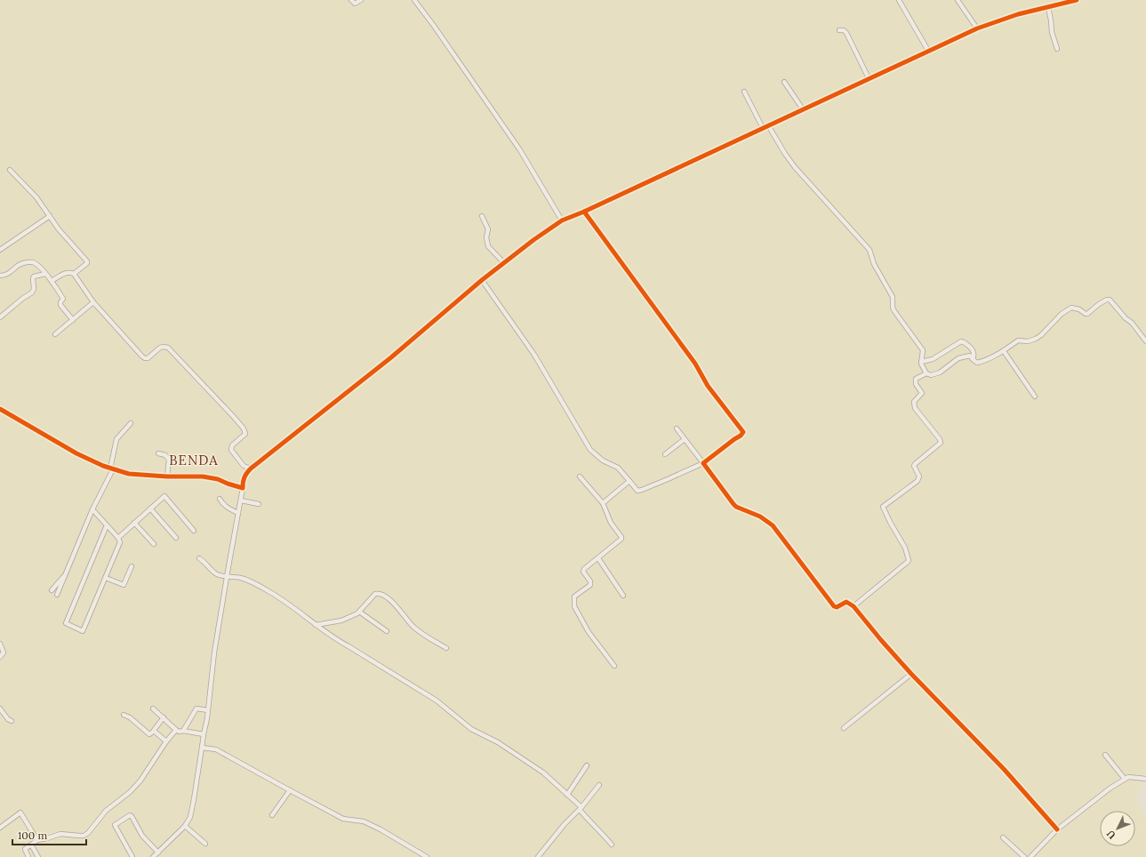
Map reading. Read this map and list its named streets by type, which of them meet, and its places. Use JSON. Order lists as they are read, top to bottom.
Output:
{
  "districts": ["BENDA"],
  "scale_bar": "100 m",
  "north": "bottom left"
}
